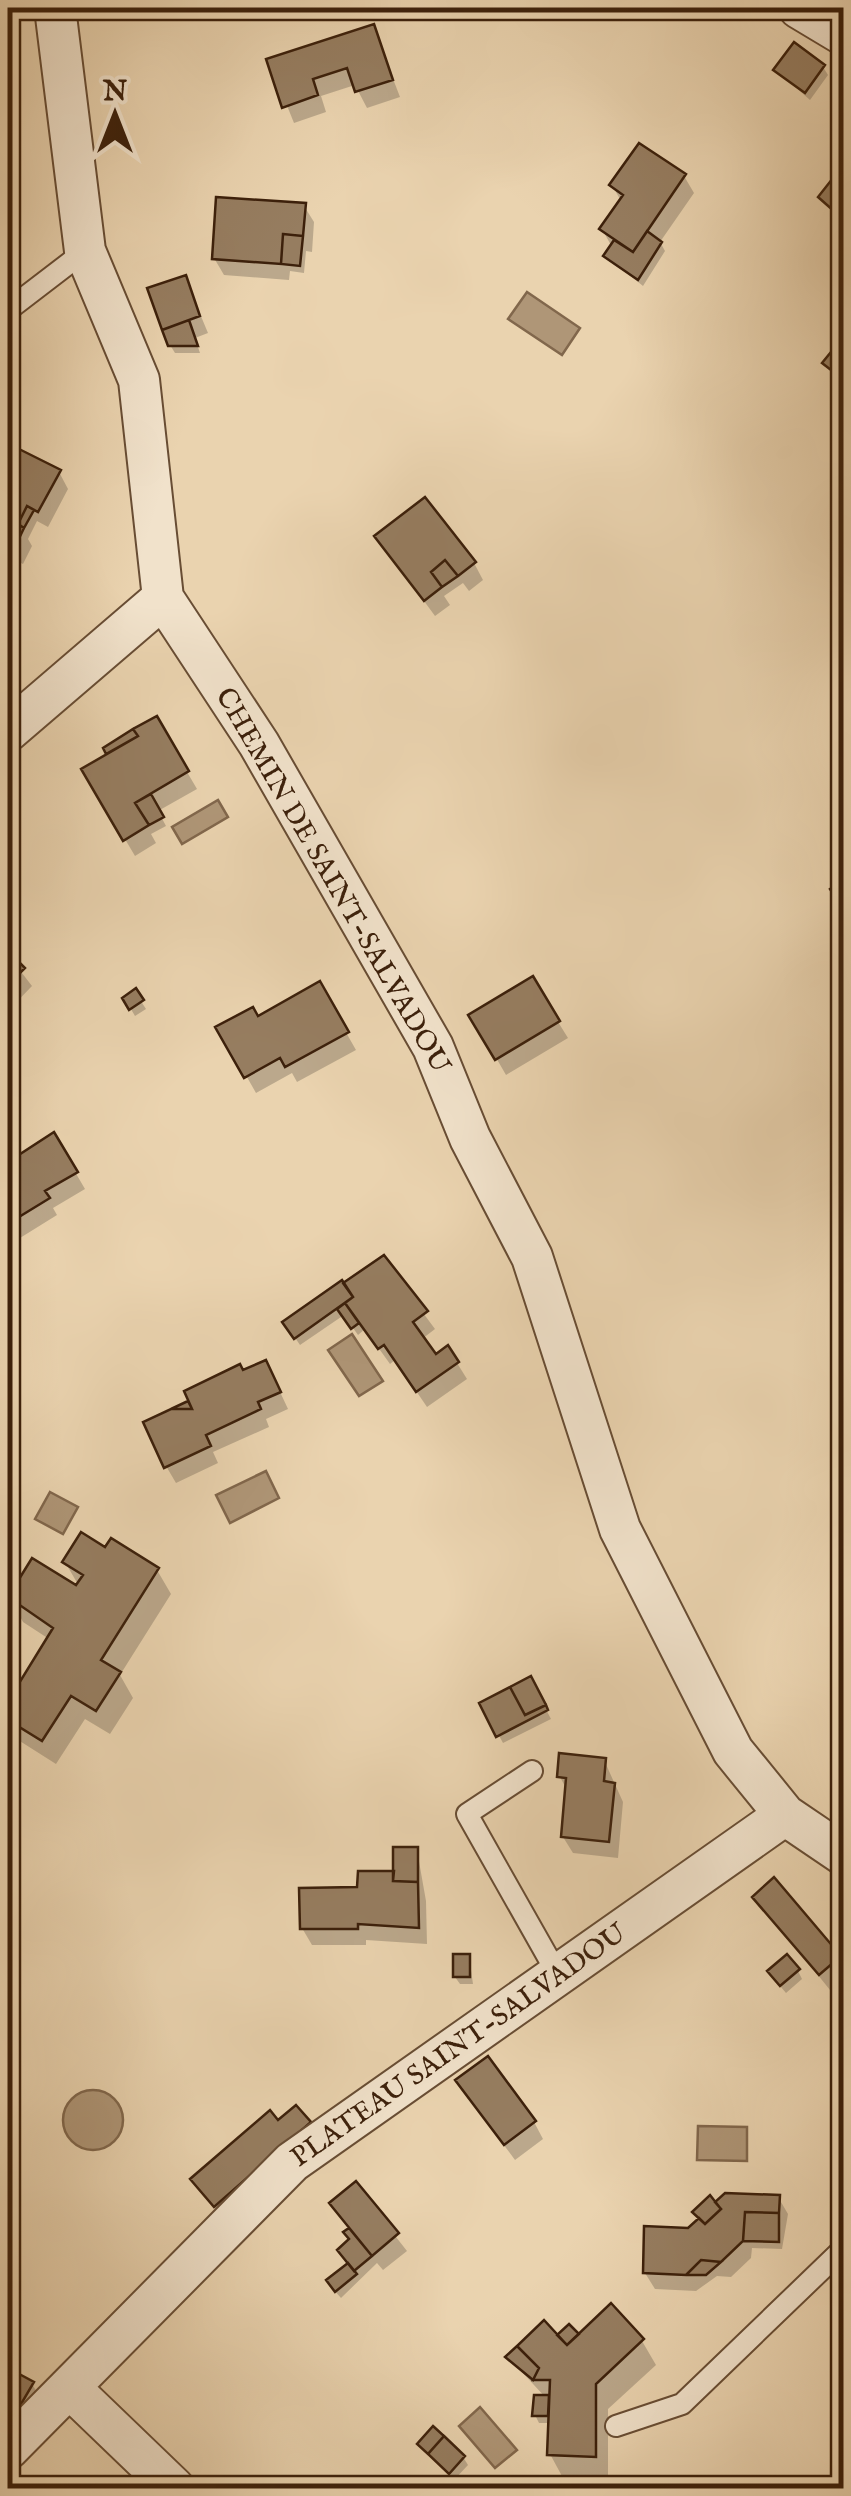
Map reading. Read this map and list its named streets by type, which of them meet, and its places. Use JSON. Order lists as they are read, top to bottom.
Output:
{
  "streets": {
    "street": ["CHEMIN DE SAINT-SALVADOU", "PLATEAU SAINT-SALVADOU"]
  },
  "crossings": [
    ["CHEMIN DE SAINT-SALVADOU", "PLATEAU SAINT-SALVADOU"]
  ],
  "north": "top"
}
